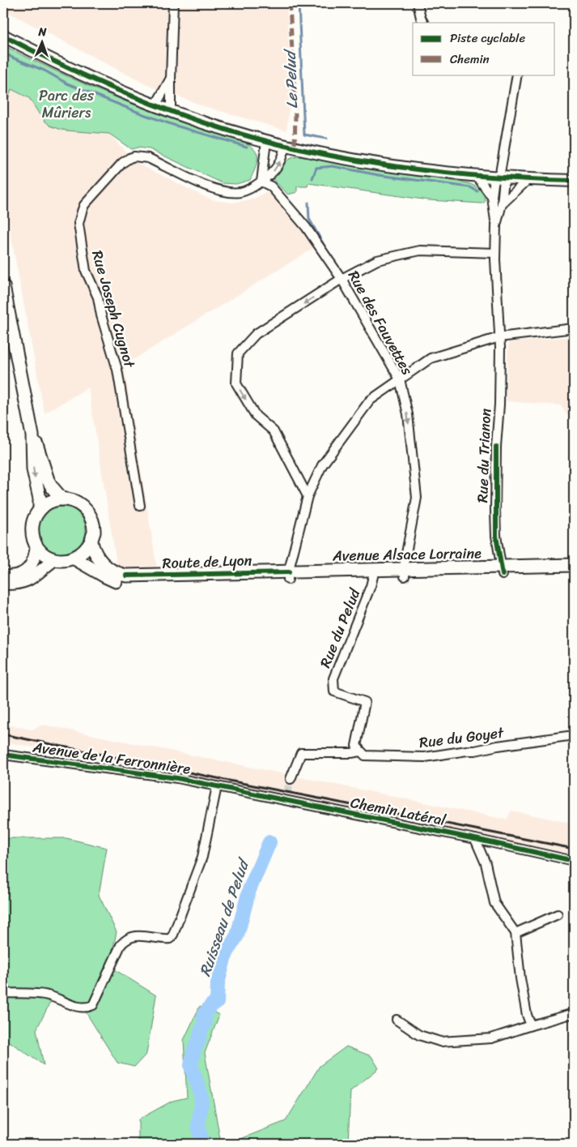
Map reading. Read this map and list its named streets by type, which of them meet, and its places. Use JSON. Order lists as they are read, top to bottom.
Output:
{
  "streets": {
    "main road": ["Avenue Alsace Lorraine", "Route de Lyon"],
    "street": [
      "Rue Joseph Cugnot",
      "Rue des Fauvettes",
      "Rue du Trianon",
      "Rue du Pelud",
      "Rue du Goyet",
      "Avenue de la Ferronnière",
      "Chemin Latéral"
    ]
  },
  "crossings": [
    ["Rue Joseph Cugnot", "Rue des Fauvettes"],
    ["Rue des Fauvettes", "Route de Lyon"],
    ["Rue du Trianon", "Avenue Alsace Lorraine"],
    ["Rue du Trianon", "Route de Lyon"],
    ["Avenue Alsace Lorraine", "Route de Lyon"],
    ["Route de Lyon", "Rue du Pelud"],
    ["Rue du Pelud", "Rue du Goyet"],
    ["Avenue de la Ferronnière", "Chemin Latéral"]
  ],
  "one_way": ["Rue des Fauvettes"],
  "water": ["Le Pelud", "Ruisseau de Pelud"],
  "parks": ["Parc des Mûriers"],
  "legend": ["Piste cyclable", "Chemin"],
  "north": "top"
}
